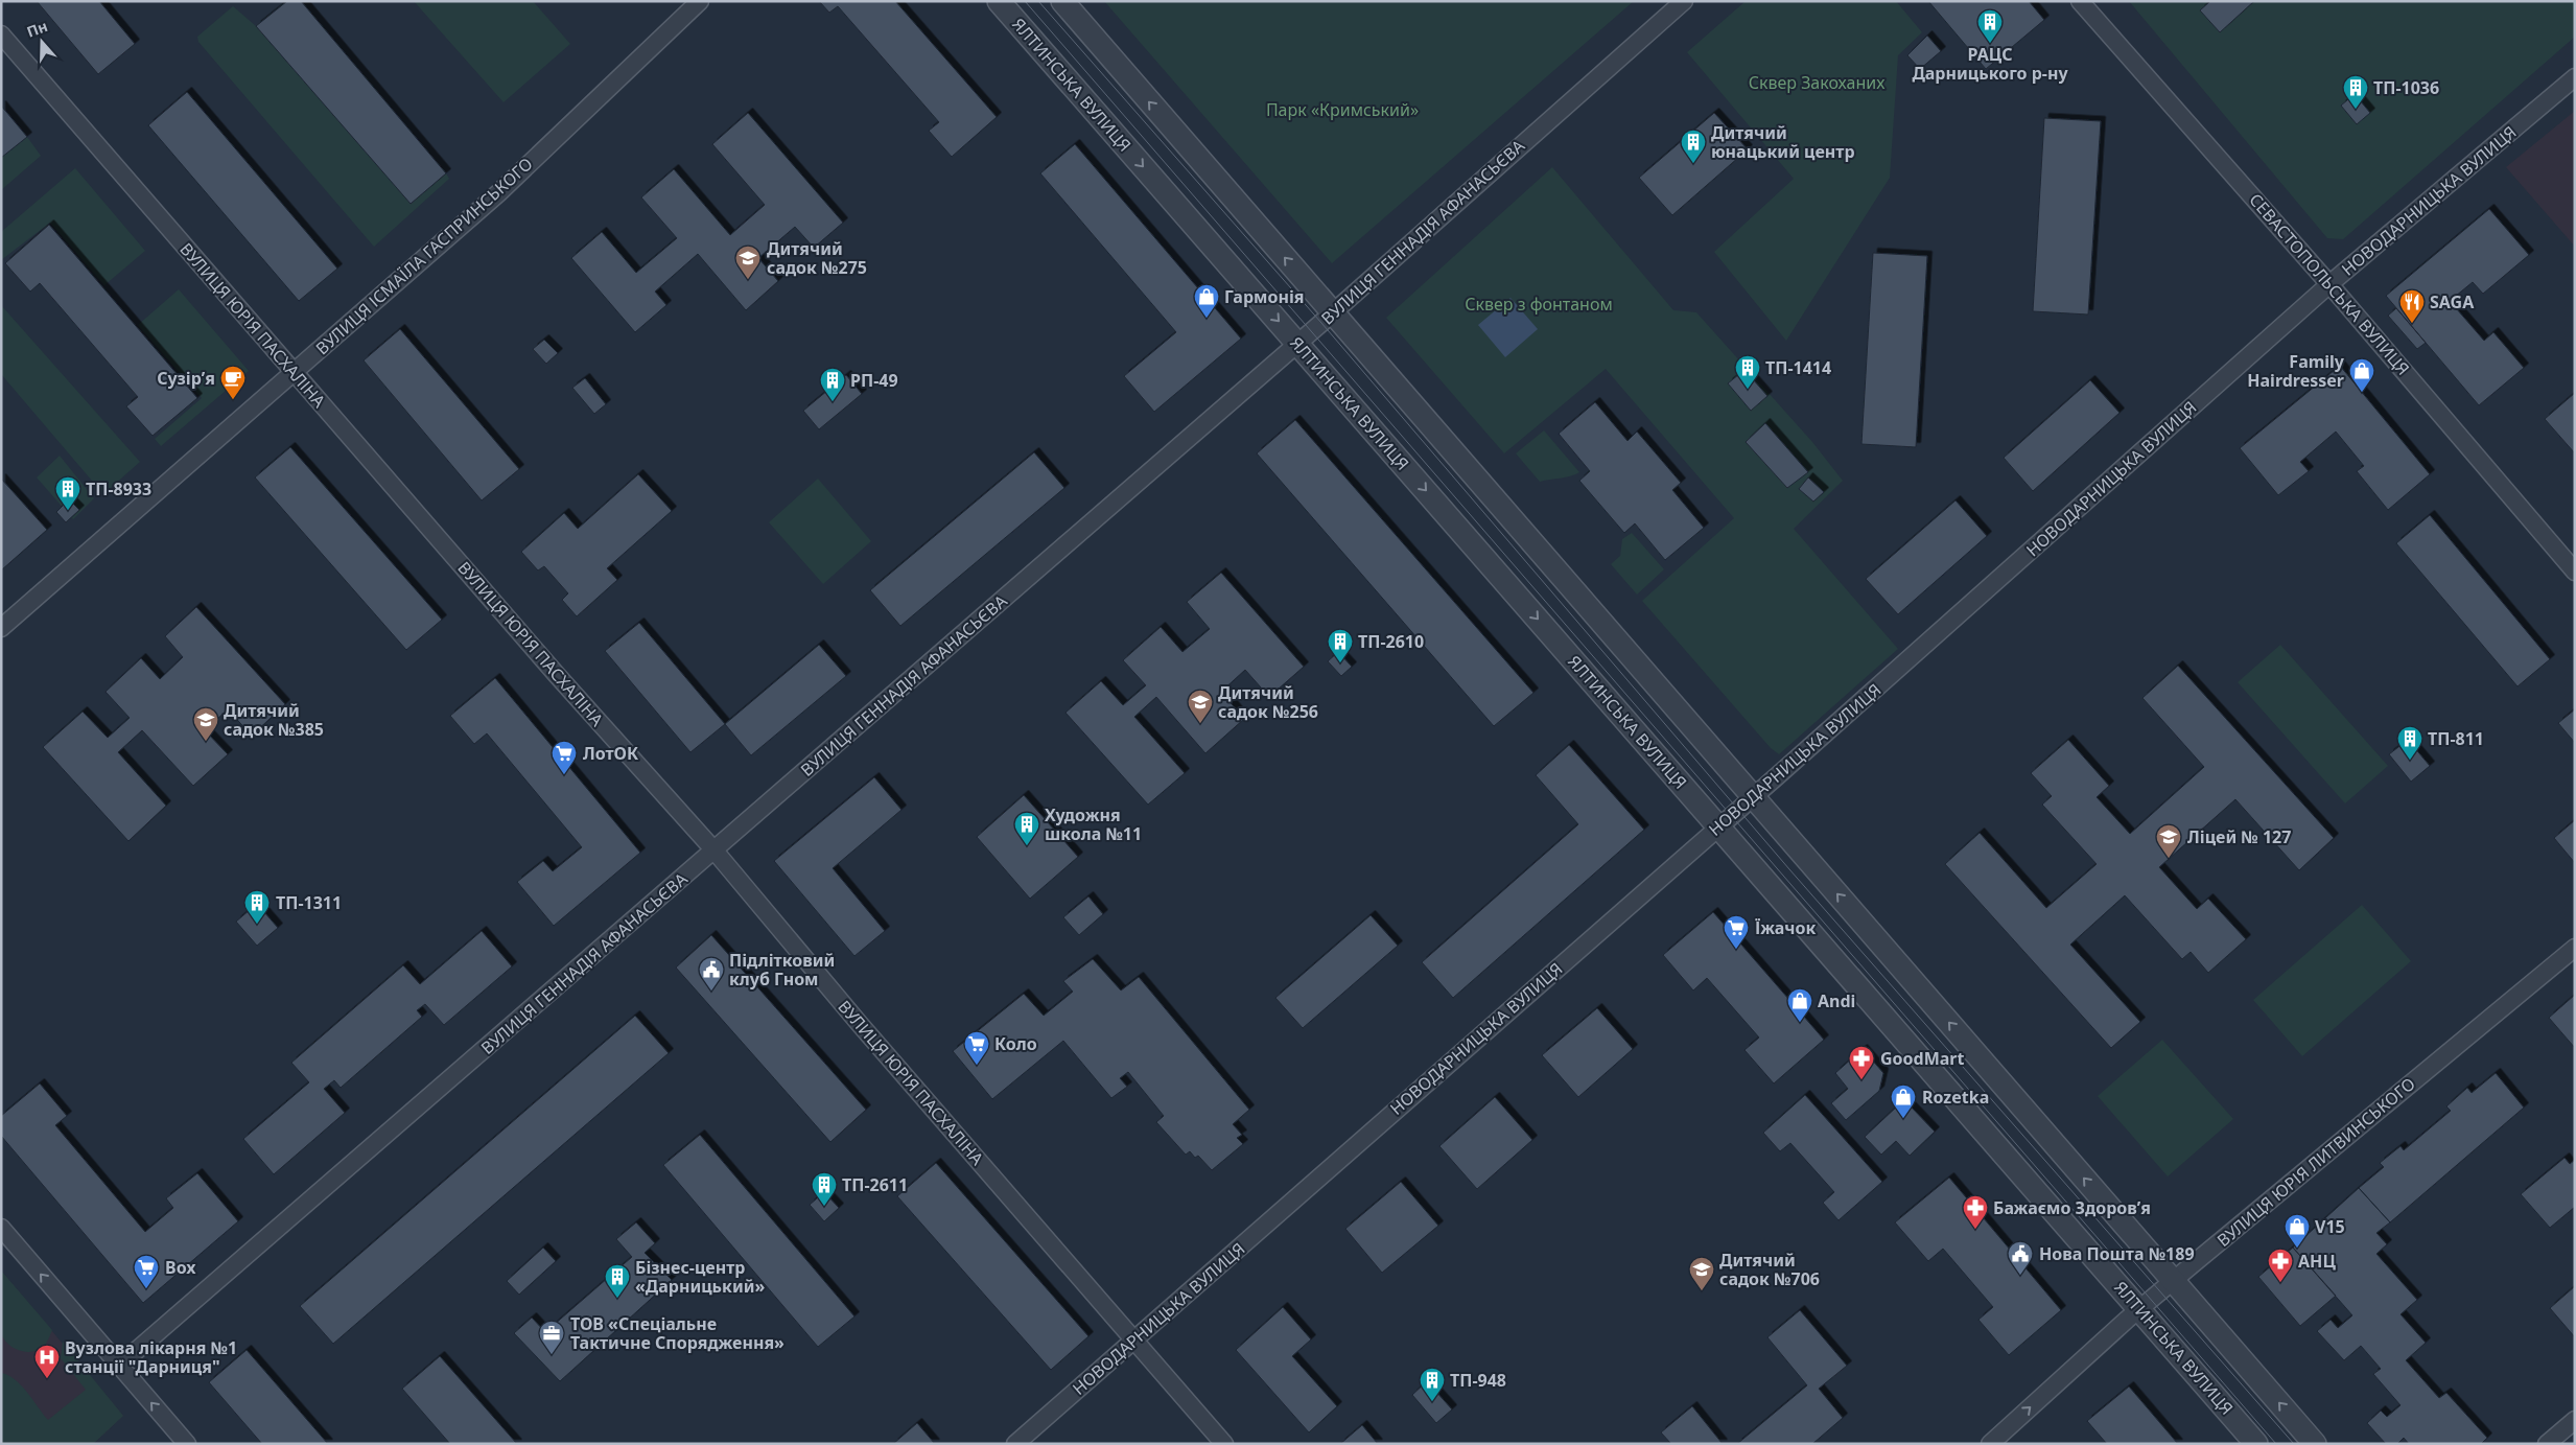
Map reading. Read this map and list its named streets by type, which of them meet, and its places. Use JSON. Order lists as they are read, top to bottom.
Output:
{
  "streets": {
    "street": [
      "ЯЛТИНСЬКА ВУЛИЦЯ",
      "НОВОДАРНИЦЬКА ВУЛИЦЯ",
      "ВУЛИЦЯ ГЕННАДІЯ АФАНАСЬЄВА",
      "ВУЛИЦЯ ІСМАЇЛА ГАСПРИНСЬКОГО",
      "СЕВАСТОПОЛЬСЬКА ВУЛИЦЯ",
      "ВУЛИЦЯ ЮРІЯ ПАСХАЛІНА",
      "ВУЛИЦЯ ЮРІЯ ЛИТВИНСЬКОГО"
    ]
  },
  "crossings": [
    ["ЯЛТИНСЬКА ВУЛИЦЯ", "НОВОДАРНИЦЬКА ВУЛИЦЯ"],
    ["ЯЛТИНСЬКА ВУЛИЦЯ", "ВУЛИЦЯ ГЕННАДІЯ АФАНАСЬЄВА"],
    ["ЯЛТИНСЬКА ВУЛИЦЯ", "ВУЛИЦЯ ЮРІЯ ЛИТВИНСЬКОГО"],
    ["НОВОДАРНИЦЬКА ВУЛИЦЯ", "СЕВАСТОПОЛЬСЬКА ВУЛИЦЯ"],
    ["НОВОДАРНИЦЬКА ВУЛИЦЯ", "ВУЛИЦЯ ЮРІЯ ПАСХАЛІНА"],
    ["ВУЛИЦЯ ГЕННАДІЯ АФАНАСЬЄВА", "ВУЛИЦЯ ЮРІЯ ПАСХАЛІНА"],
    ["ВУЛИЦЯ ІСМАЇЛА ГАСПРИНСЬКОГО", "ВУЛИЦЯ ЮРІЯ ПАСХАЛІНА"]
  ],
  "parks": ["Сквер Закоханих", "Парк «Кримський»", "Сквер з фонтаном"],
  "places": {
    "building": [
      "РАЦС Дарницького р-ну",
      "ТП-1036",
      "Дитячий юнацький центр",
      "ТП-1414",
      "РП-49",
      "ТП-8933",
      "ТП-2610",
      "ТП-811",
      "Художня школа №11",
      "ТП-1311",
      "ТП-2611",
      "Бізнес-центр «Дарницький»",
      "ТП-948"
    ],
    "school or university": [
      "Дитячий садок №275",
      "Дитячий садок №256",
      "Дитячий садок №385",
      "Ліцей № 127",
      "Дитячий садок №706"
    ],
    "shop": [
      "Гармонія",
      "Family Hairdresser",
      "Andi",
      "Rozetka",
      "V15"
    ],
    "restaurant": ["SAGA"],
    "cafe": ["Сузір’я"],
    "supermarket": [
      "ЛотОК",
      "Їжачок",
      "Коло",
      "Box"
    ],
    "public building": ["Підлітковий клуб Гном", "Нова Пошта №189"],
    "pharmacy": ["GoodMart", "Бажаємо Здоров’я", "АНЦ"],
    "office": ["ТОВ «Спеціальне Тактичне Спорядження»"],
    "hospital": ["Вузлова лікарня №1 станції \"Дарниця\""]
  },
  "north": "top"
}
